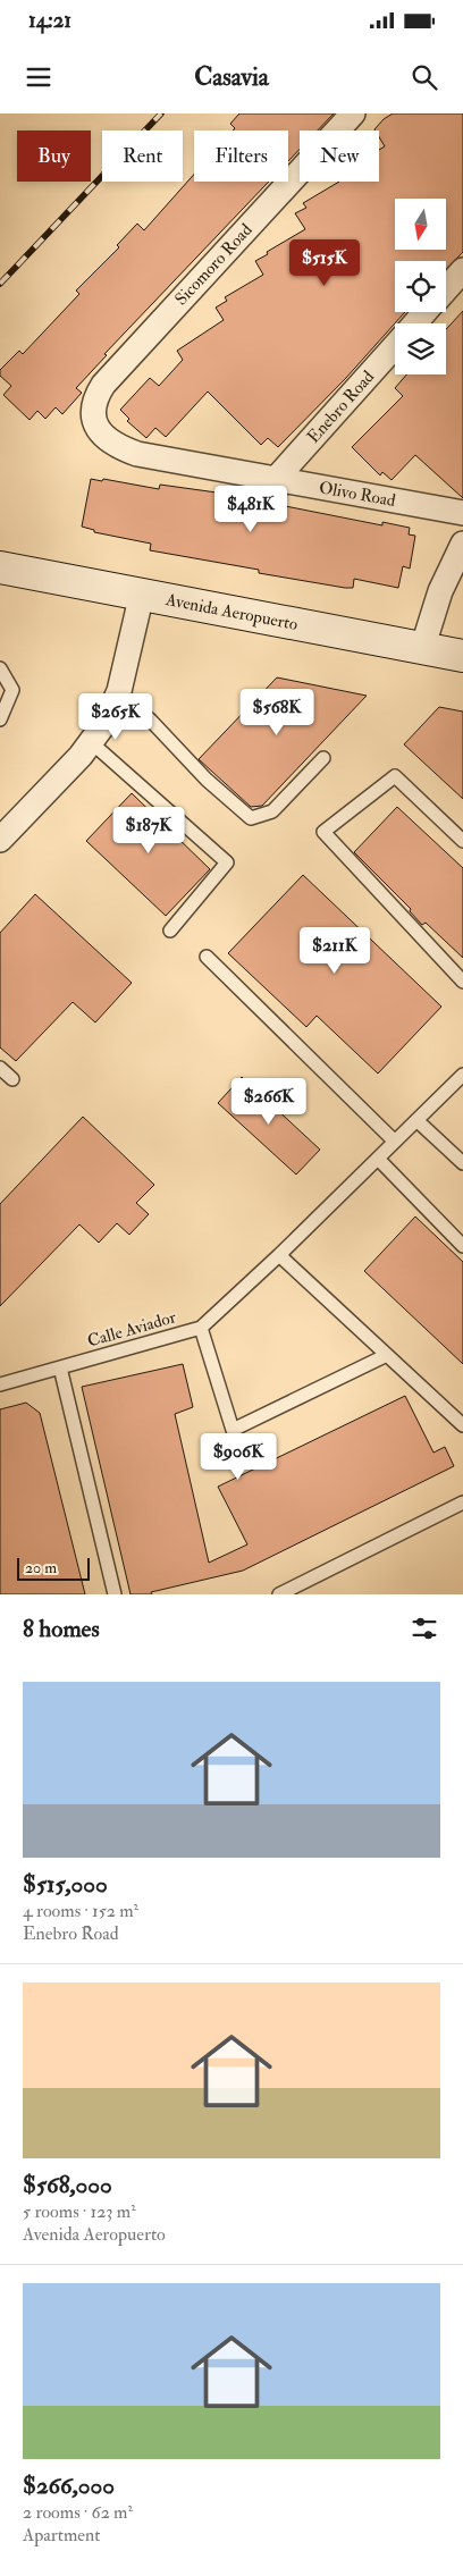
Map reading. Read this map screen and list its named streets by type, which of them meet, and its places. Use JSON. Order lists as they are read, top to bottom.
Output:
{
  "streets": {
    "street": [
      "Sicomoro Road",
      "Enebro Road",
      "Olivo Road",
      "Avenida Aeropuerto"
    ],
    "lane": ["Calle Aviador"]
  },
  "crossings": [
    ["Sicomoro Road", "Olivo Road"],
    ["Enebro Road", "Olivo Road"]
  ],
  "scale_bar": "20 m",
  "north": "bottom",
  "page": {
    "status": "14:21",
    "header": "Casavia",
    "chip": [
      "Buy",
      "Rent",
      "Filters",
      "New"
    ],
    "price": [
      "$515K",
      "$481K",
      "$568K",
      "$265K",
      "$187K",
      "$211K",
      "$266K",
      "$906K"
    ],
    "scale": "20 m",
    "heading": "8 homes",
    "list": [
      {
        "name": "$515,000",
        "note": "4 rooms · 152 m² · Enebro Road"
      },
      {
        "name": "$568,000",
        "note": "5 rooms · 123 m² · Avenida Aeropuerto"
      },
      {
        "name": "$266,000",
        "note": "2 rooms · 62 m² · Apartment"
      }
    ]
  }
}
